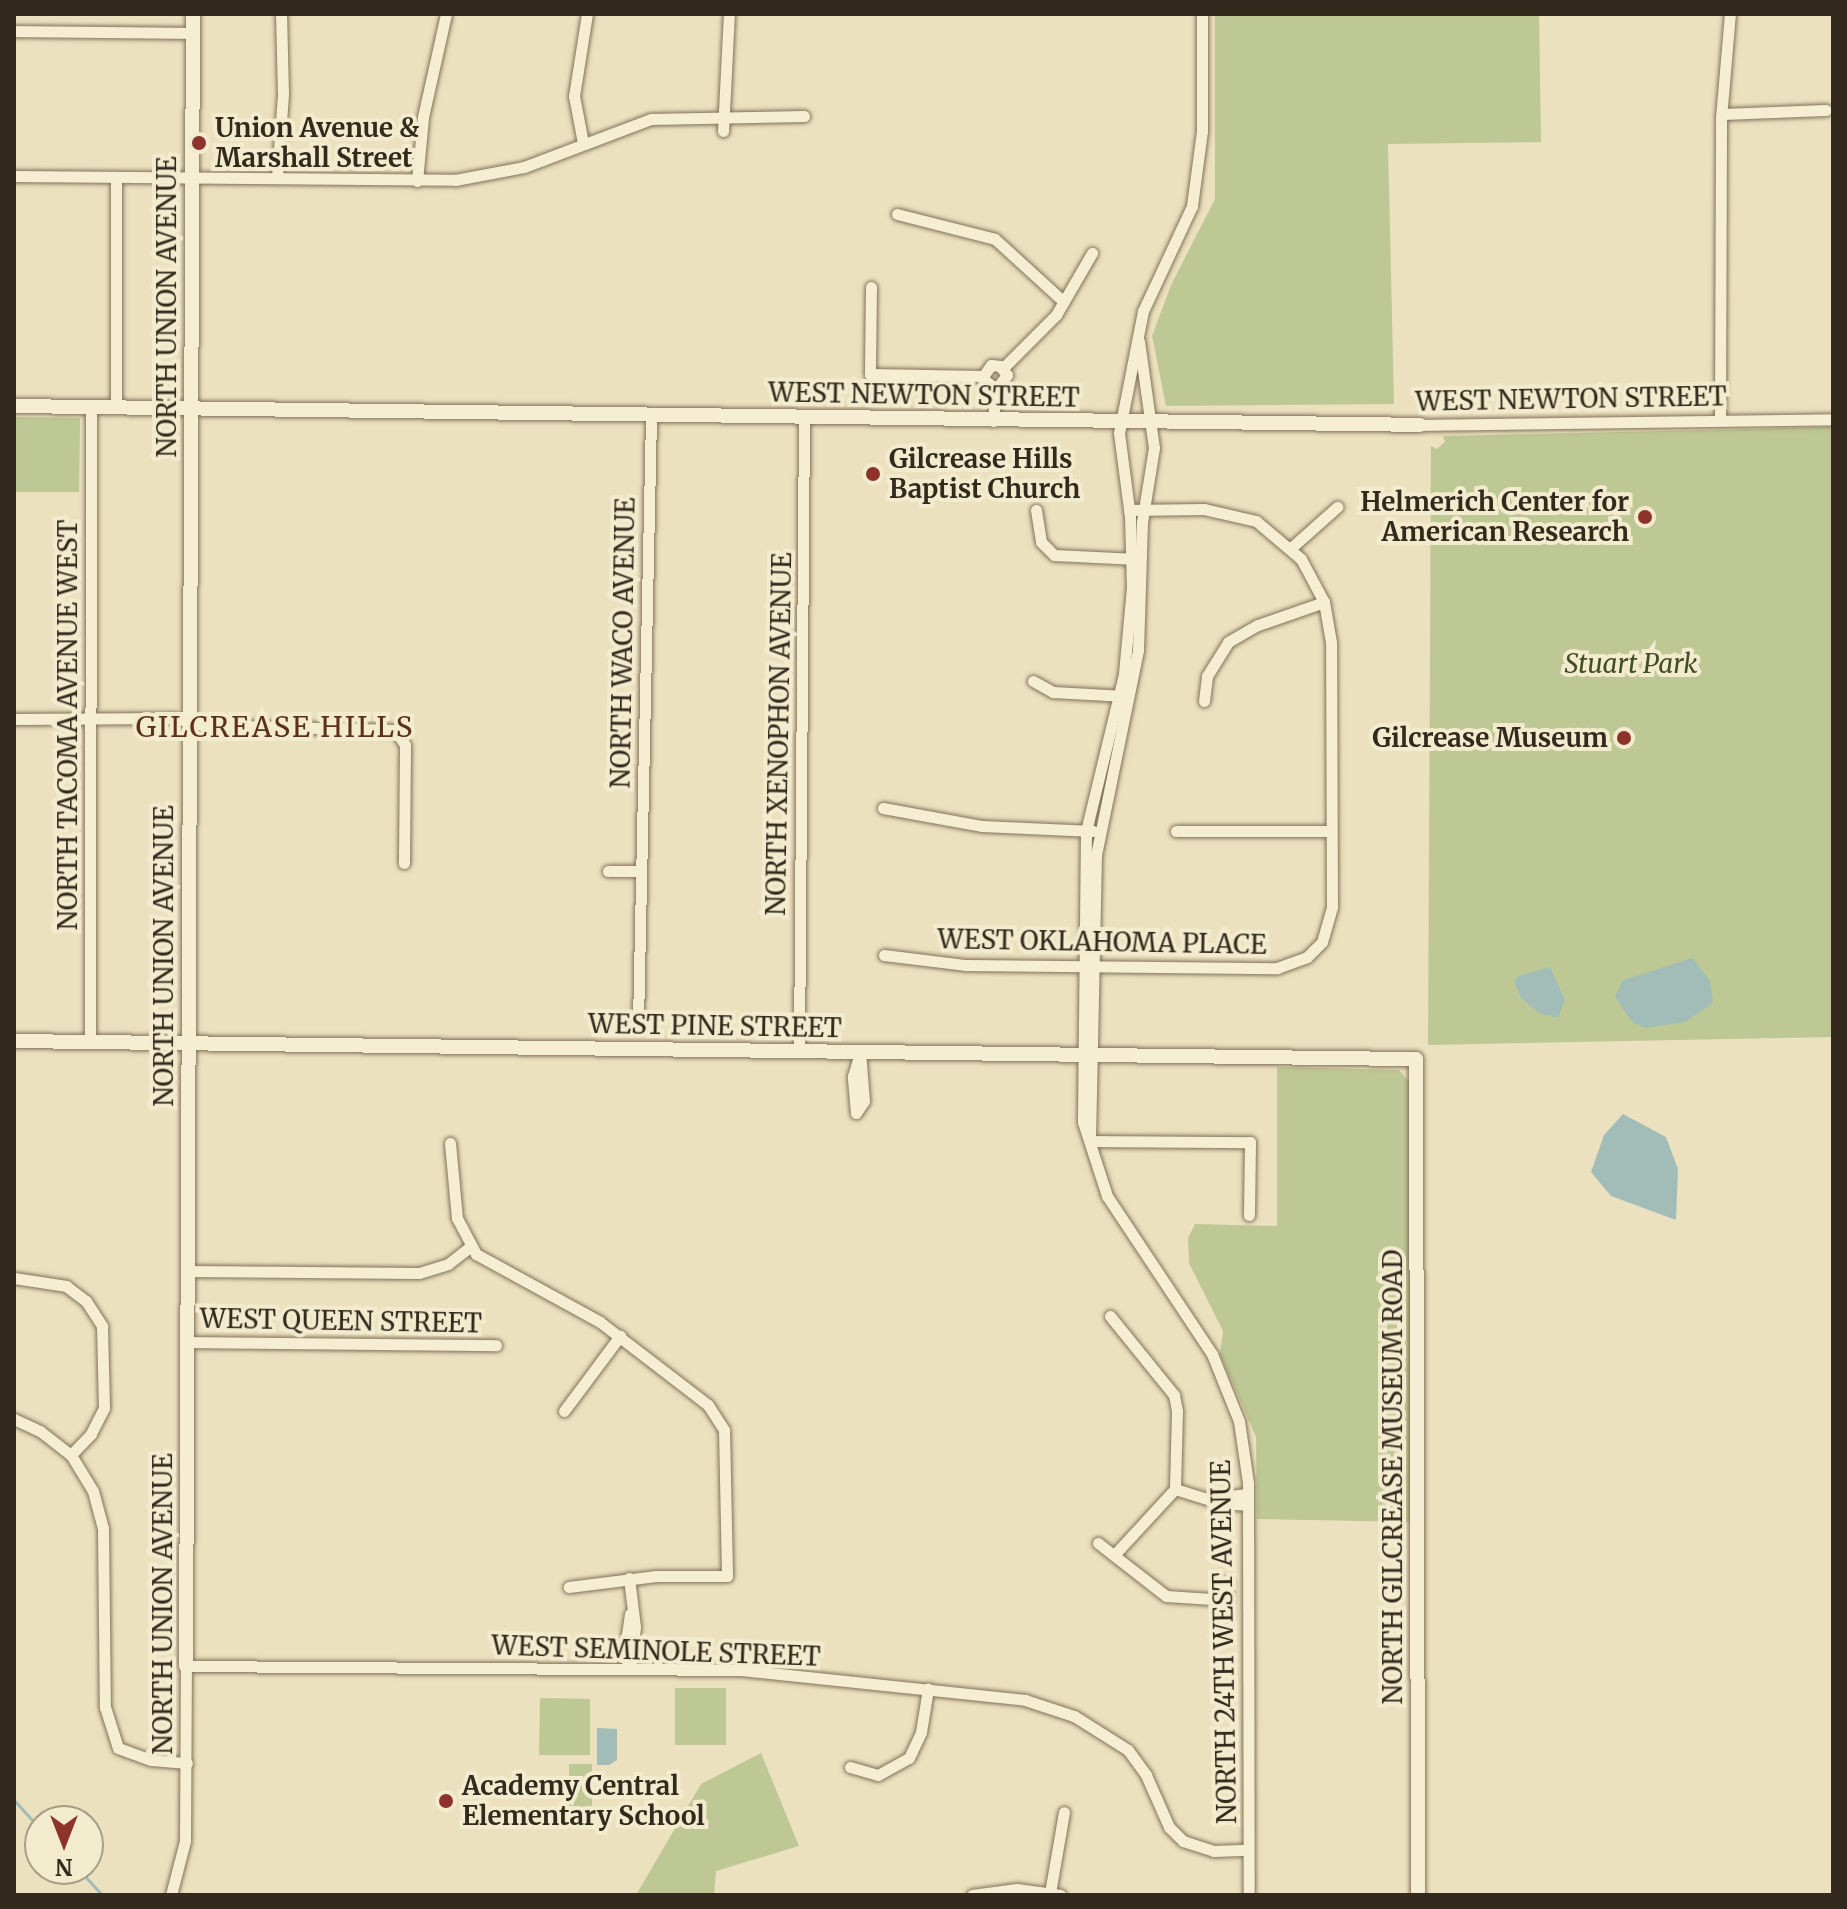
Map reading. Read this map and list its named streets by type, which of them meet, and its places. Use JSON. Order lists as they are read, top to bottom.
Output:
{
  "streets": {
    "street": [
      "NORTH UNION AVENUE",
      "WEST NEWTON STREET",
      "NORTH WACO AVENUE",
      "NORTH TACOMA AVENUE WEST",
      "NORTH XENOPHON AVENUE",
      "WEST OKLAHOMA PLACE",
      "WEST PINE STREET",
      "WEST QUEEN STREET",
      "NORTH GILCREASE MUSEUM ROAD",
      "NORTH 24TH WEST AVENUE",
      "WEST SEMINOLE STREET"
    ]
  },
  "crossings": [
    ["NORTH UNION AVENUE", "WEST NEWTON STREET"],
    ["NORTH UNION AVENUE", "WEST PINE STREET"],
    ["NORTH UNION AVENUE", "WEST QUEEN STREET"],
    ["NORTH UNION AVENUE", "WEST SEMINOLE STREET"],
    ["WEST NEWTON STREET", "NORTH WACO AVENUE"],
    ["WEST NEWTON STREET", "NORTH TACOMA AVENUE WEST"],
    ["WEST NEWTON STREET", "NORTH XENOPHON AVENUE"],
    ["WEST NEWTON STREET", "NORTH 24TH WEST AVENUE"],
    ["NORTH TACOMA AVENUE WEST", "WEST PINE STREET"],
    ["NORTH XENOPHON AVENUE", "WEST PINE STREET"],
    ["WEST OKLAHOMA PLACE", "NORTH 24TH WEST AVENUE"],
    ["WEST PINE STREET", "NORTH GILCREASE MUSEUM ROAD"],
    ["WEST PINE STREET", "NORTH 24TH WEST AVENUE"],
    ["NORTH 24TH WEST AVENUE", "WEST SEMINOLE STREET"]
  ],
  "districts": ["GILCREASE HILLS"],
  "parks": ["Stuart Park"],
  "places": [
    "Union Avenue & Marshall Street",
    "Gilcrease Hills Baptist Church",
    "Helmerich Center for American Research",
    "Gilcrease Museum",
    "Academy Central Elementary School"
  ],
  "north": "bottom"
}
